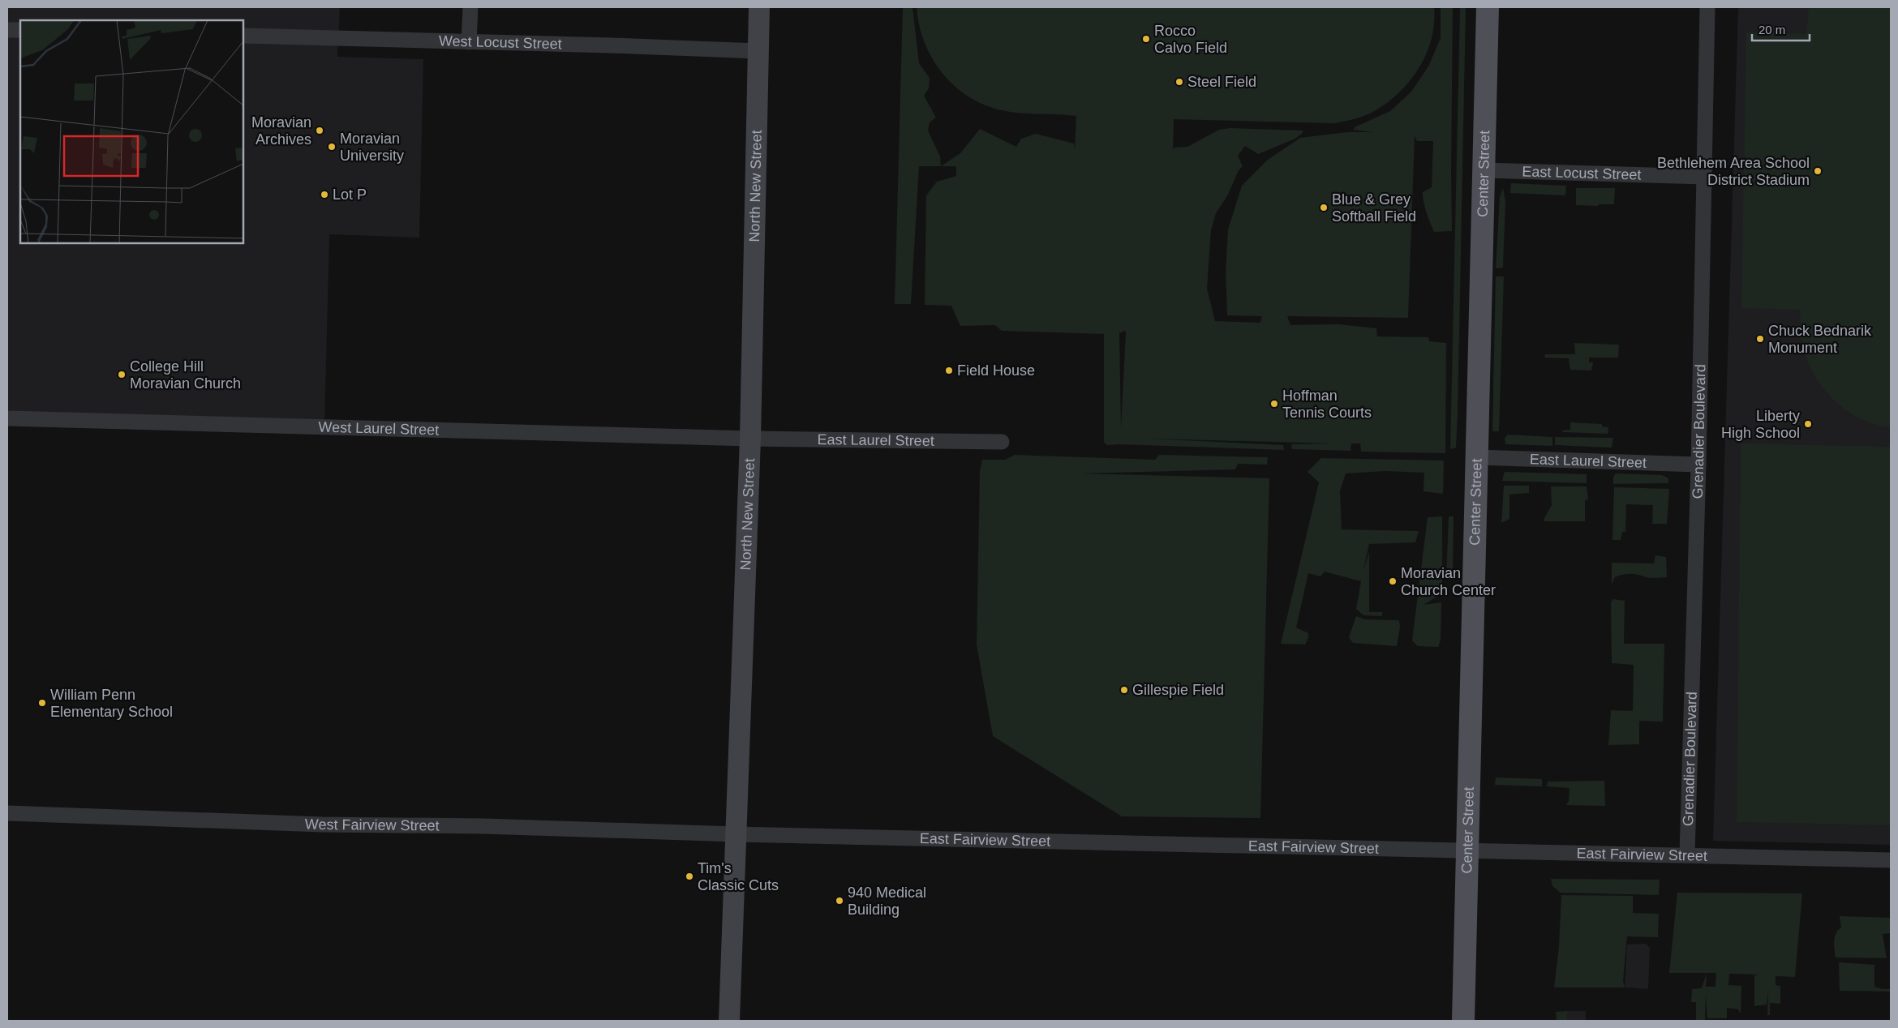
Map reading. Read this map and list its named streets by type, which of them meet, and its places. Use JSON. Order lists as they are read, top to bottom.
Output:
{
  "streets": {
    "main road": ["Center Street", "North New Street"],
    "street": [
      "West Locust Street",
      "East Locust Street",
      "West Laurel Street",
      "Grenadier Boulevard",
      "East Laurel Street",
      "West Fairview Street",
      "East Fairview Street"
    ]
  },
  "crossings": [
    ["West Locust Street", "North New Street"],
    ["East Locust Street", "Center Street"],
    ["East Locust Street", "Grenadier Boulevard"],
    ["Center Street", "East Laurel Street"],
    ["Center Street", "East Fairview Street"],
    ["North New Street", "West Laurel Street"],
    ["North New Street", "East Laurel Street"],
    ["North New Street", "West Fairview Street"],
    ["North New Street", "East Fairview Street"],
    ["West Laurel Street", "East Laurel Street"],
    ["Grenadier Boulevard", "East Laurel Street"],
    ["Grenadier Boulevard", "East Fairview Street"],
    ["West Fairview Street", "East Fairview Street"]
  ],
  "places": [
    "Rocco Calvo Field",
    "Steel Field",
    "Moravian Archives",
    "Moravian University",
    "Bethlehem Area School District Stadium",
    "Lot P",
    "Blue & Grey Softball Field",
    "Chuck Bednarik Monument",
    "Field House",
    "College Hill Moravian Church",
    "Hoffman Tennis Courts",
    "Liberty High School",
    "Moravian Church Center",
    "Gillespie Field",
    "William Penn Elementary School",
    "Tim's Classic Cuts",
    "940 Medical Building"
  ],
  "scale_bar": "20 m"
}
